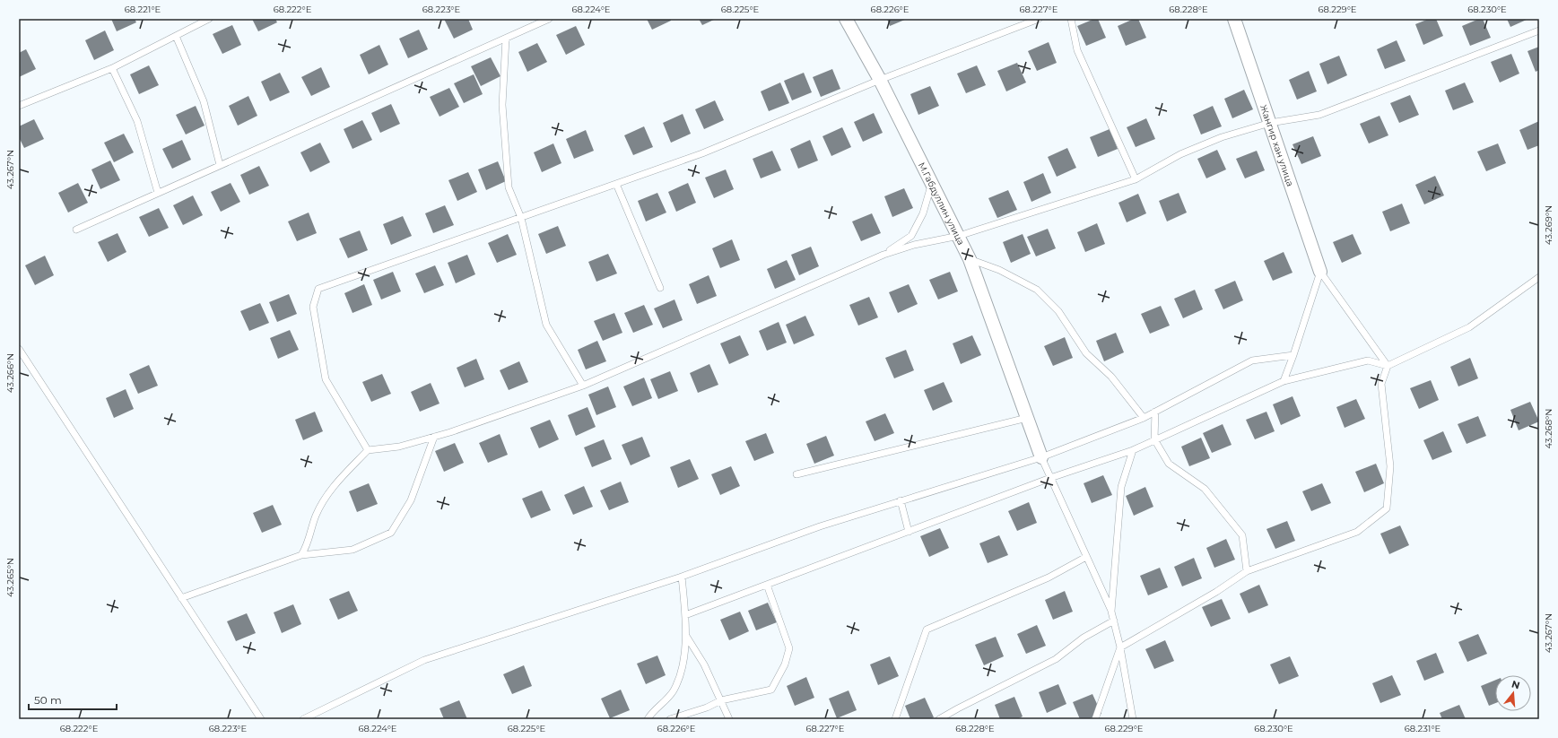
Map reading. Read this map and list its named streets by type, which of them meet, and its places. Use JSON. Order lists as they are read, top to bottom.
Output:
{
  "streets": {
    "street": ["Жангир хан улица", "М.Габдуллин улица"]
  },
  "scale_bar": "50 m",
  "north": "top",
  "coordinates": [
    "68.221°E",
    "68.222°E",
    "68.223°E",
    "68.224°E",
    "68.225°E",
    "68.226°E",
    "68.227°E",
    "68.228°E",
    "68.229°E",
    "68.230°E",
    "43.267°N",
    "43.269°N",
    "43.266°N",
    "43.268°N",
    "43.265°N",
    "68.231°E"
  ]
}
